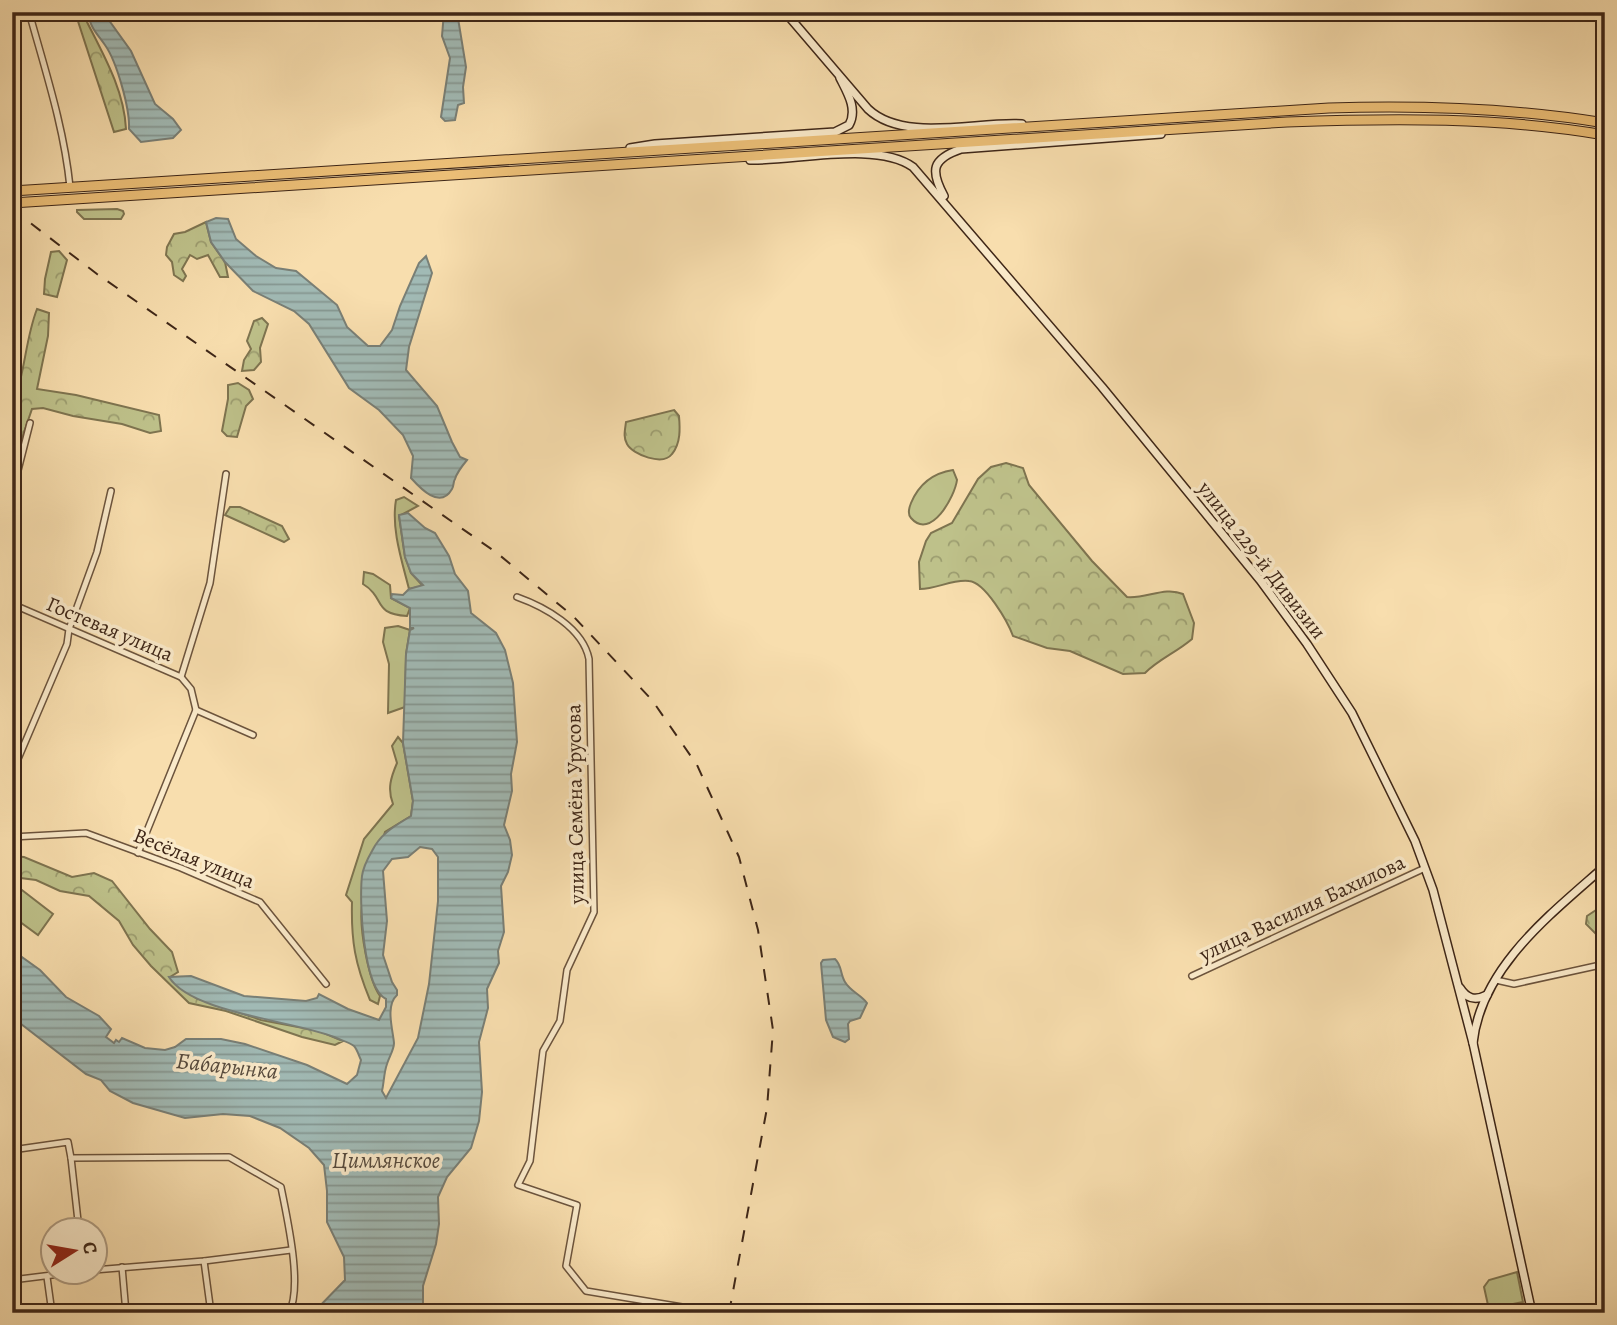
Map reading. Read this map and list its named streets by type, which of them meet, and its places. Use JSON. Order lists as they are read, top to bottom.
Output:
{
  "streets": {
    "street": [
      "улица 229-й Дивизии",
      "Гостевая улица",
      "улица Семёна Урусова",
      "Весёлая улица",
      "улица Василия Бахилова"
    ]
  },
  "crossings": [
    ["улица 229-й Дивизии", "улица Василия Бахилова"]
  ],
  "water": ["Бабарынка", "Цимлянское"],
  "north": "right"
}
